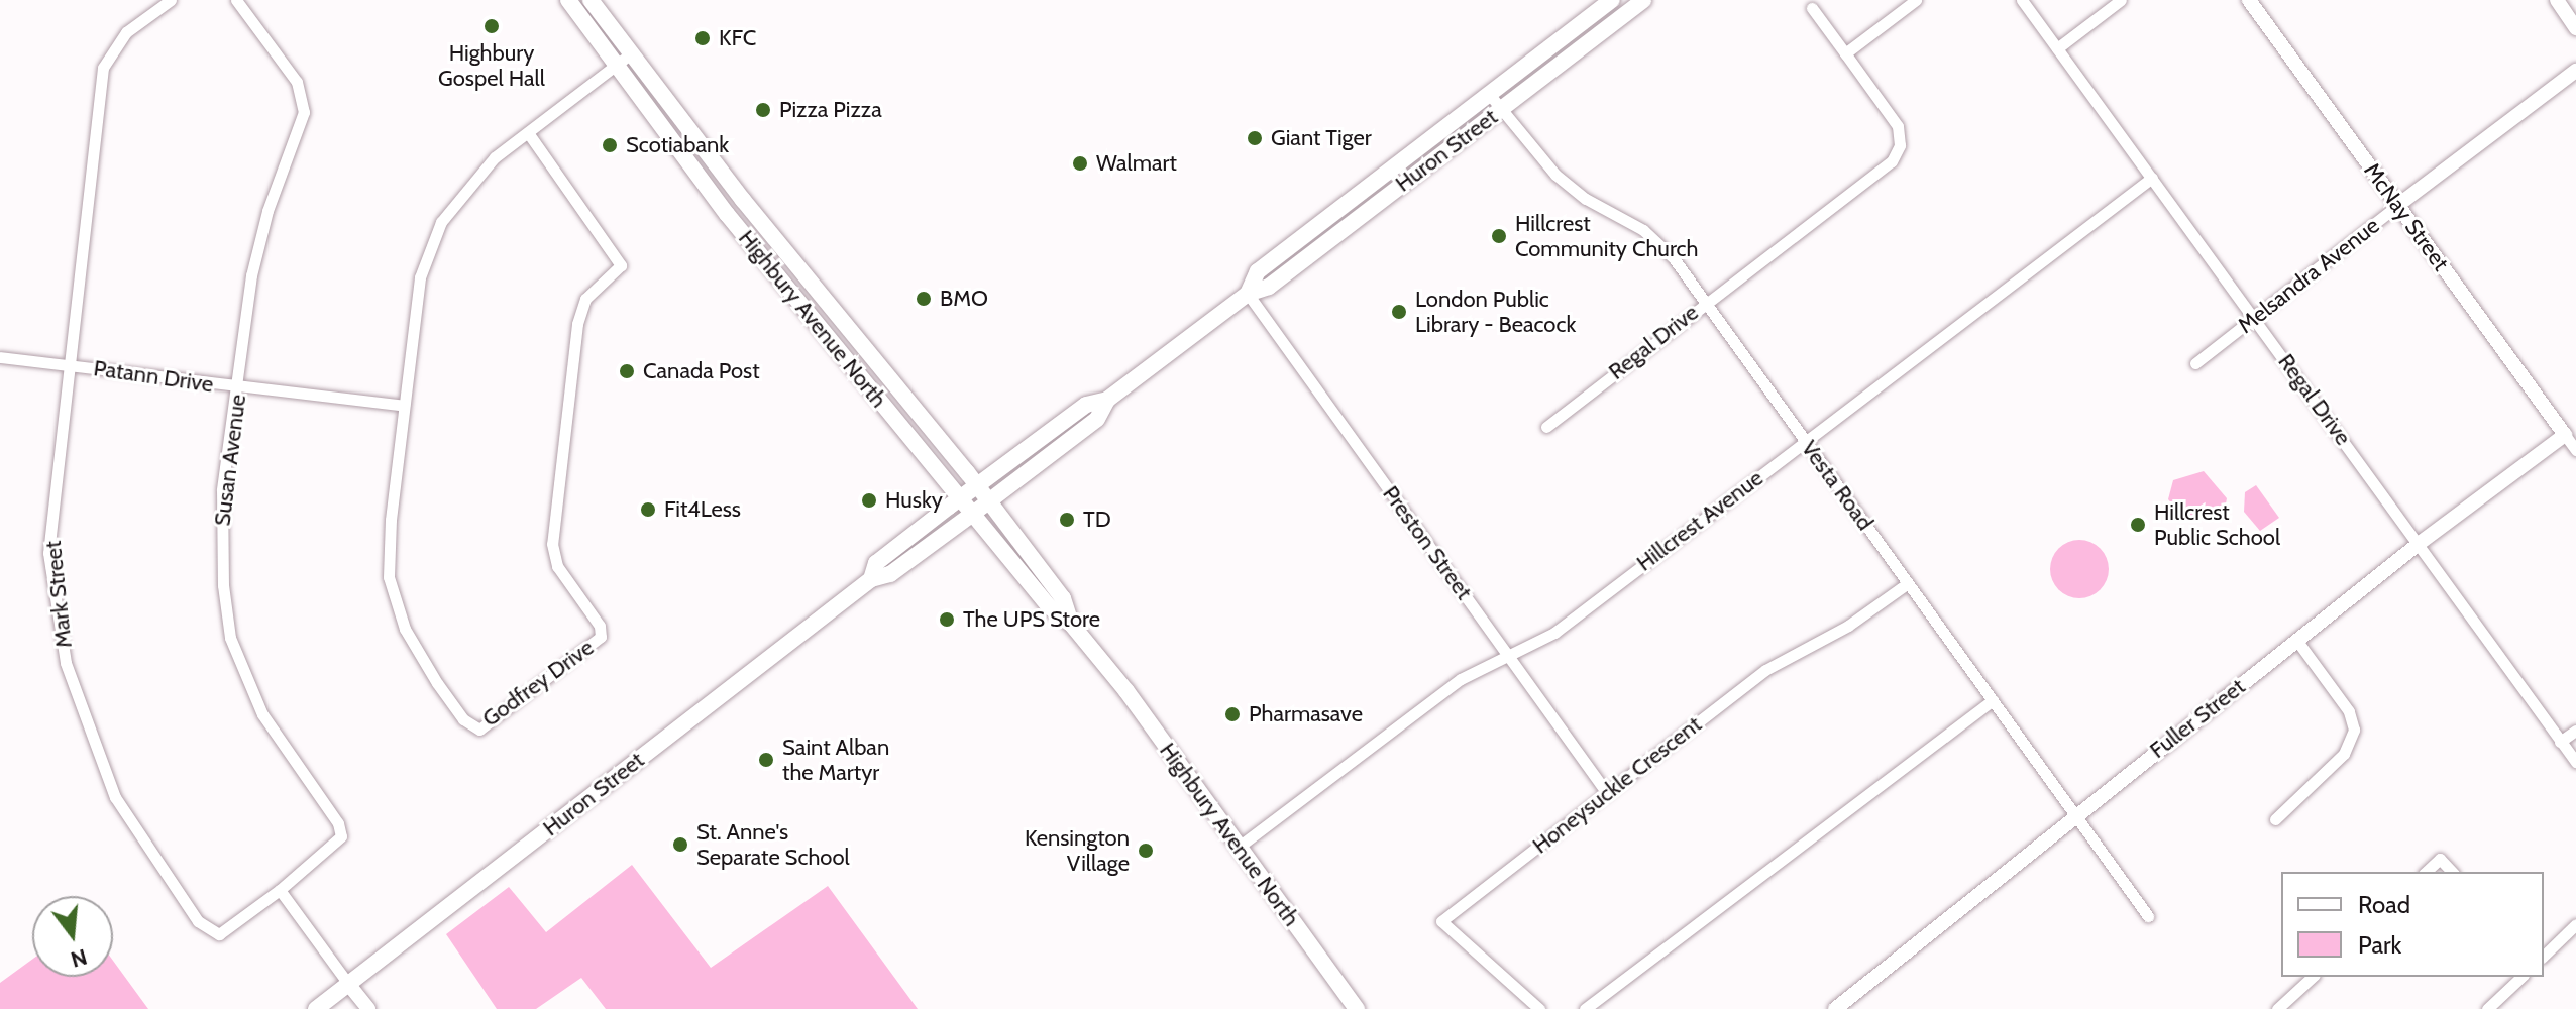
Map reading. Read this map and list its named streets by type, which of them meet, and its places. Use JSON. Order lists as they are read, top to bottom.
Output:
{
  "streets": {
    "main road": ["Huron Street", "Highbury Avenue North"],
    "street": [
      "McNay Street",
      "Melsandra Avenue",
      "Regal Drive",
      "Patann Drive",
      "Susan Avenue",
      "Vesta Road",
      "Hillcrest Avenue",
      "Preston Street",
      "Mark Street",
      "Godfrey Drive",
      "Fuller Street",
      "Honeysuckle Crescent"
    ]
  },
  "crossings": [
    ["Huron Street", "Highbury Avenue North"],
    ["Huron Street", "Vesta Road"],
    ["Huron Street", "Preston Street"],
    ["McNay Street", "Melsandra Avenue"],
    ["McNay Street", "Fuller Street"],
    ["Melsandra Avenue", "Regal Drive"],
    ["Highbury Avenue North", "Hillcrest Avenue"],
    ["Highbury Avenue North", "Godfrey Drive"],
    ["Regal Drive", "Vesta Road"],
    ["Regal Drive", "Hillcrest Avenue"],
    ["Regal Drive", "Fuller Street"],
    ["Patann Drive", "Susan Avenue"],
    ["Patann Drive", "Mark Street"],
    ["Patann Drive", "Godfrey Drive"],
    ["Susan Avenue", "Mark Street"],
    ["Vesta Road", "Hillcrest Avenue"],
    ["Vesta Road", "Fuller Street"],
    ["Vesta Road", "Honeysuckle Crescent"],
    ["Hillcrest Avenue", "Preston Street"],
    ["Preston Street", "Honeysuckle Crescent"]
  ],
  "places": [
    "Highbury Gospel Hall",
    "KFC",
    "Pizza Pizza",
    "Giant Tiger",
    "Scotiabank",
    "Walmart",
    "Hillcrest Community Church",
    "BMO",
    "London Public Library - Beacock",
    "Canada Post",
    "Husky",
    "Fit4Less",
    "TD",
    "Hillcrest Public School",
    "The UPS Store",
    "Pharmasave",
    "Saint Alban the Martyr",
    "St. Anne's Separate School",
    "Kensington Village"
  ],
  "legend": ["Road", "Park"],
  "north": "bottom"
}
